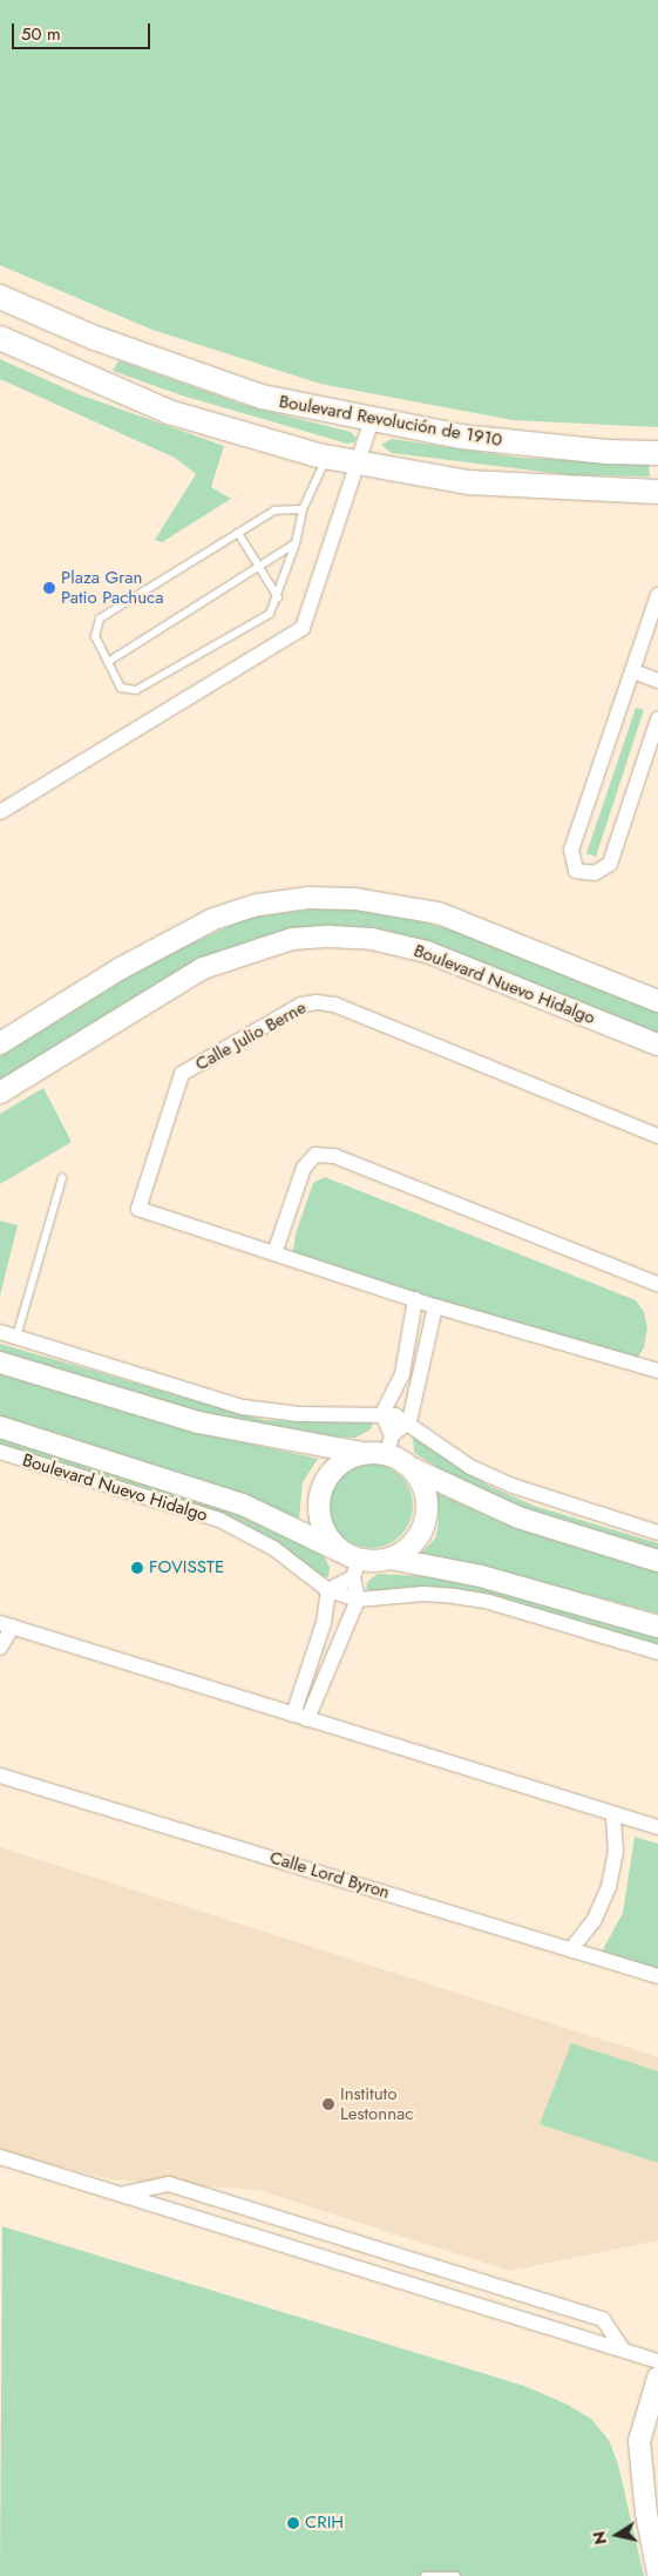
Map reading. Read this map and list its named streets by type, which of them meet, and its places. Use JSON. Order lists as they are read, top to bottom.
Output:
{
  "streets": {
    "main road": ["Boulevard Revolución de 1910"],
    "street": ["Boulevard Nuevo Hidalgo", "Calle Julio Berne", "Calle Lord Byron"]
  },
  "places": [
    "Plaza Gran Patio Pachuca",
    "FOVISSTE",
    "Instituto Lestonnac",
    "CRIH"
  ],
  "scale_bar": "50 m",
  "north": "left"
}
